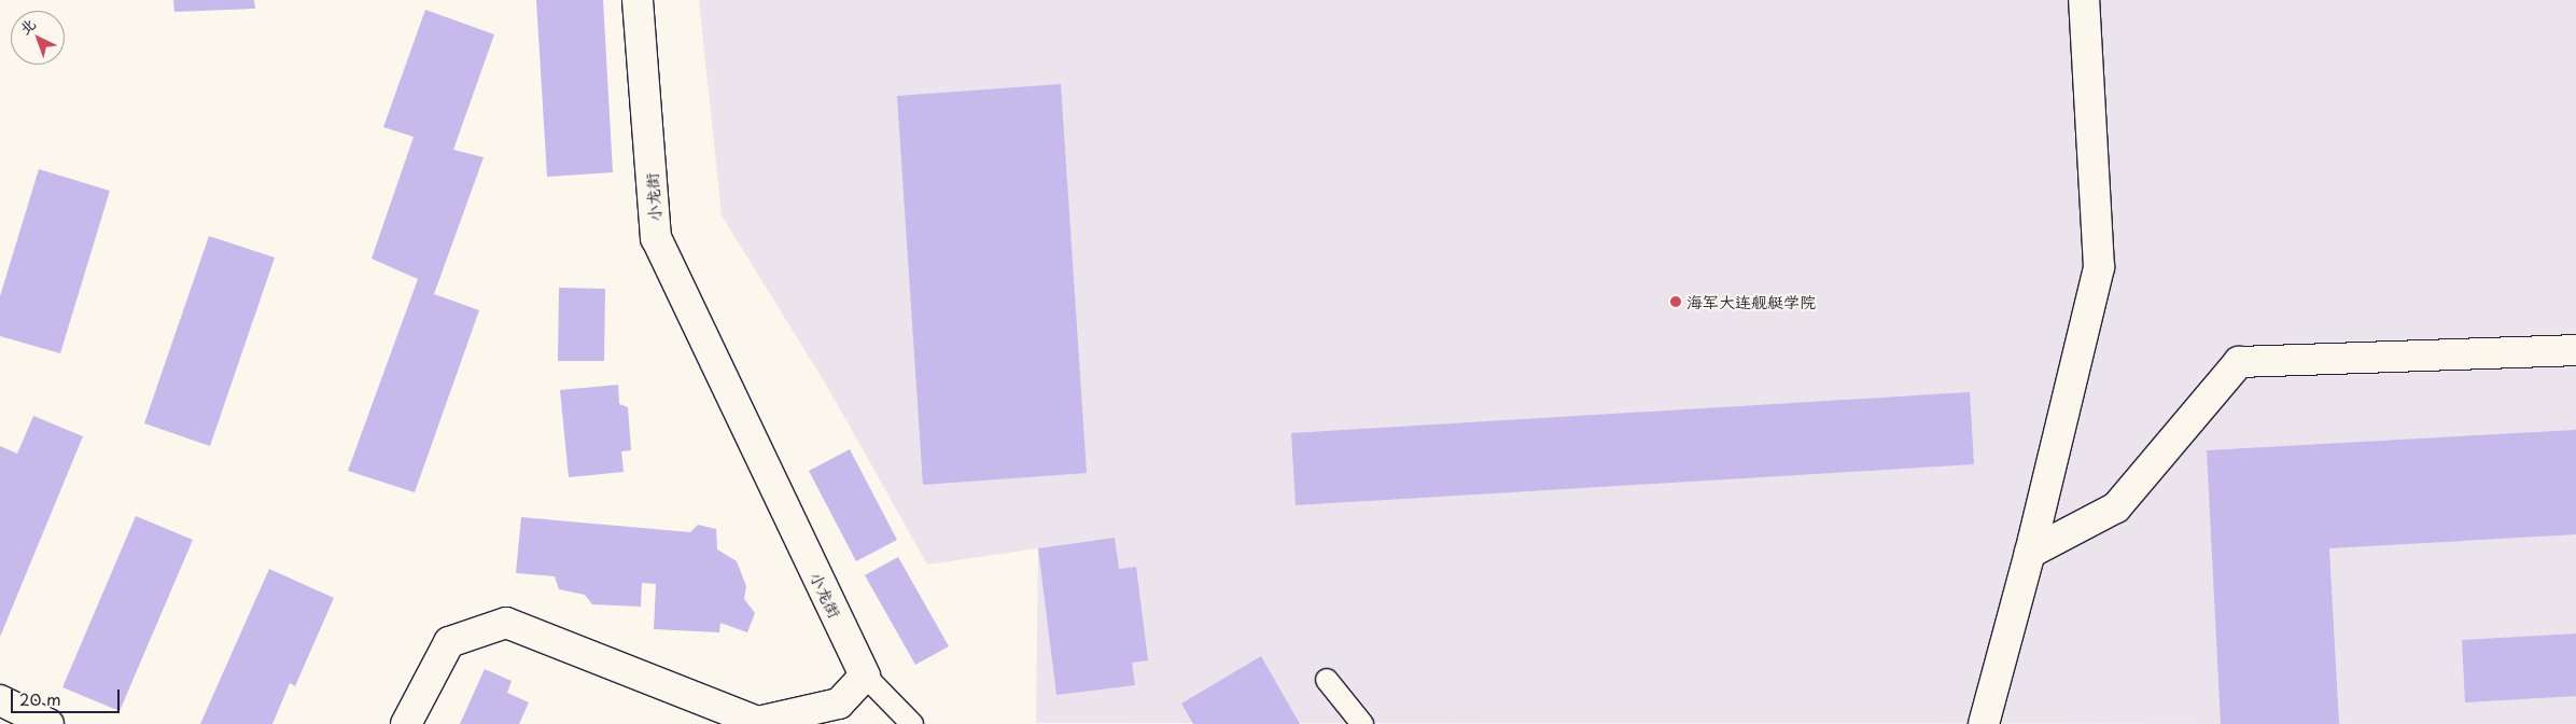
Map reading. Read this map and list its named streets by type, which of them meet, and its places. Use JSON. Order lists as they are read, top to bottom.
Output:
{
  "streets": {
    "street": ["小龙街"]
  },
  "places": ["海军大连舰艇学院"],
  "scale_bar": "20 m",
  "north": "top left"
}
